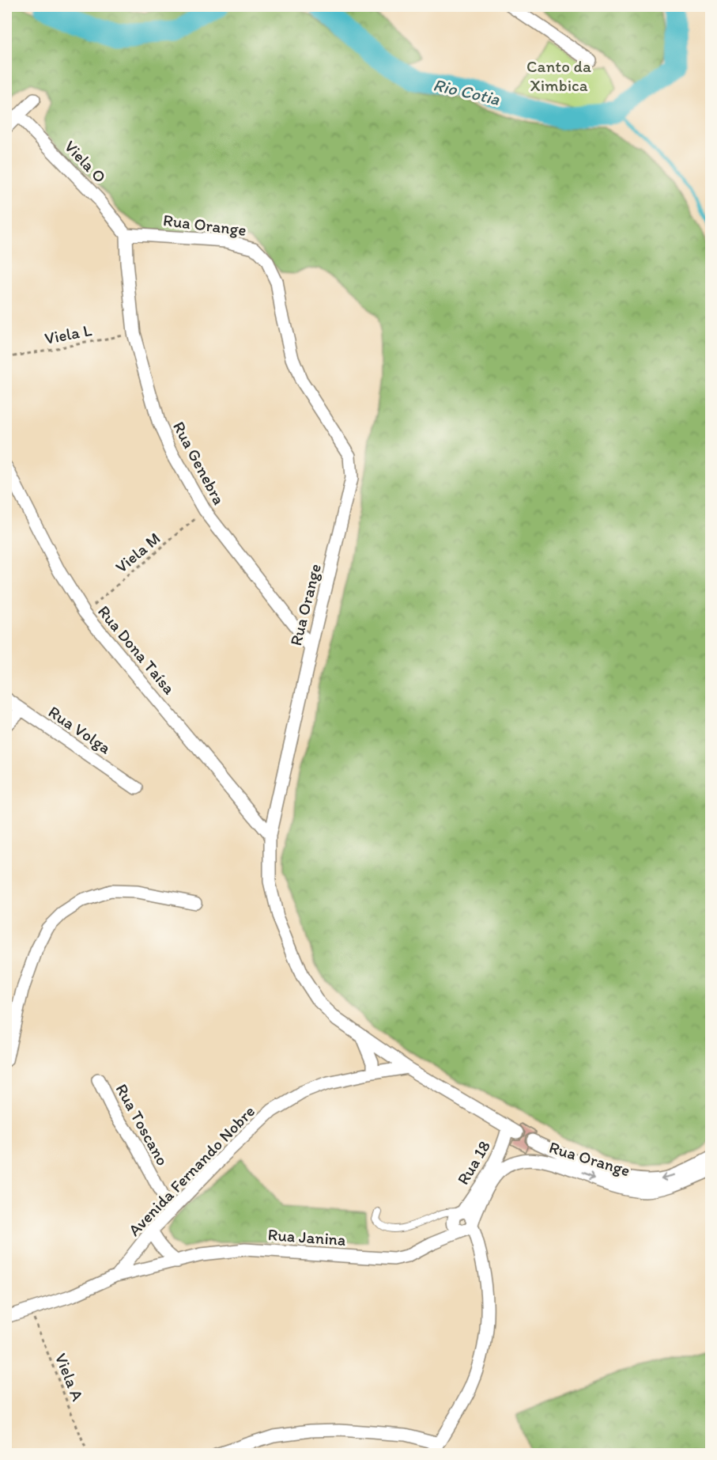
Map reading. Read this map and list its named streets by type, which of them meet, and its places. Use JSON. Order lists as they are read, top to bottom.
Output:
{
  "streets": {
    "street": [
      "Viela O",
      "Rua Orange",
      "Rua Genebra",
      "Rua Dona Taísa",
      "Rua Volga",
      "Rua Toscano",
      "Rua 18",
      "Avenida Fernando Nobre",
      "Rua Janina"
    ],
    "path": ["Viela L", "Viela M", "Viela A"]
  },
  "crossings": [
    ["Viela O", "Rua Orange"],
    ["Viela O", "Rua Genebra"],
    ["Rua Orange", "Rua Genebra"],
    ["Rua Orange", "Rua Dona Taísa"],
    ["Rua Orange", "Rua 18"],
    ["Rua Orange", "Avenida Fernando Nobre"],
    ["Viela L", "Rua Genebra"],
    ["Rua Genebra", "Viela M"],
    ["Viela M", "Rua Dona Taísa"],
    ["Rua Toscano", "Avenida Fernando Nobre"],
    ["Rua 18", "Avenida Fernando Nobre"],
    ["Rua 18", "Rua Janina"],
    ["Avenida Fernando Nobre", "Rua Janina"],
    ["Avenida Fernando Nobre", "Viela A"]
  ],
  "water": ["Rio Cotia"],
  "parks": ["Canto da Ximbica"]
}
